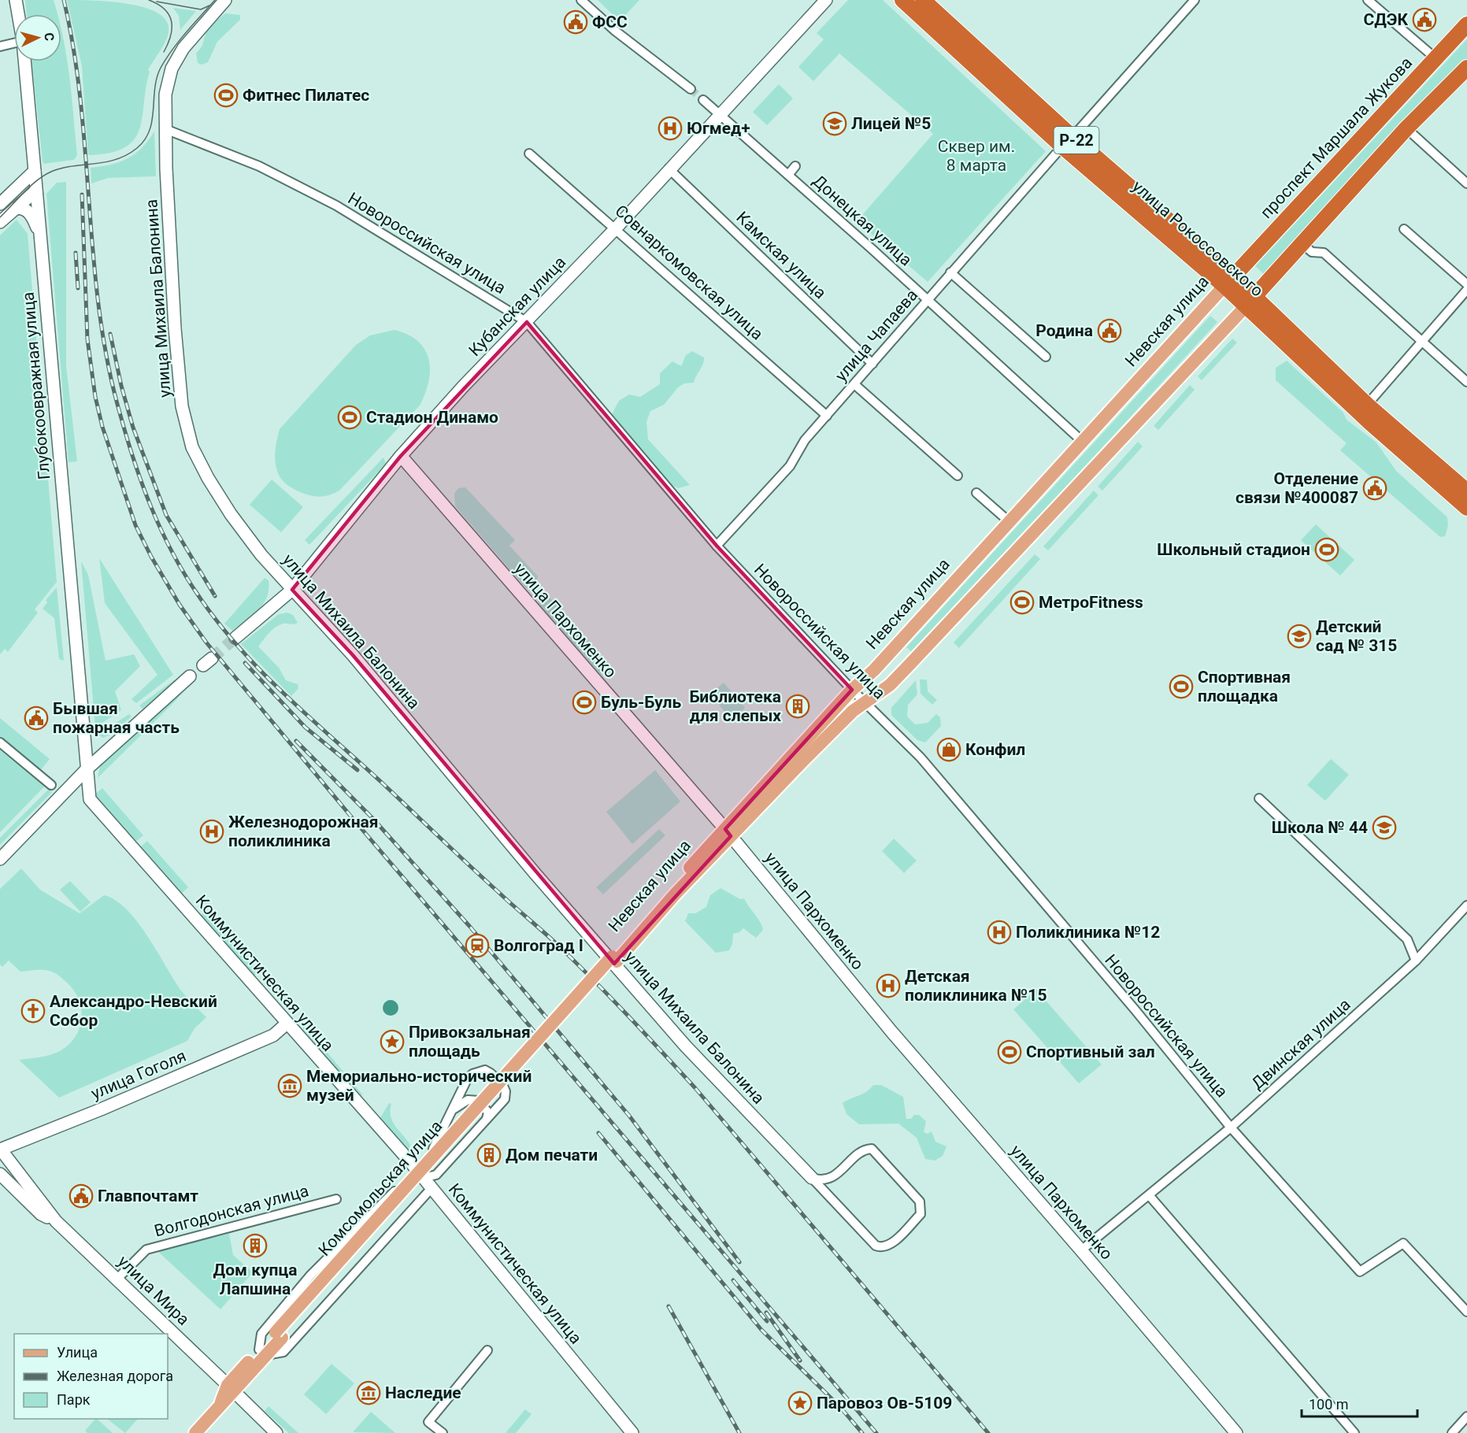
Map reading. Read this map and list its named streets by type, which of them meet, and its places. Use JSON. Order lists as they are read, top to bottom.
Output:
{
  "streets": {
    "highway": ["проспект Маршала Жукова", "Р-22", "улица Рокоссовского"],
    "main road": [
      "улица Михаила Балонина",
      "Кубанская улица",
      "Невская улица",
      "Глубокоовражная улица",
      "улица Пархоменко",
      "Коммунистическая улица",
      "улица Гоголя",
      "Комсомольская улица",
      "улица Мира"
    ],
    "street": [
      "Донецкая улица",
      "Новороссийская улица",
      "Камская улица",
      "Совнаркомовская улица",
      "улица Чапаева",
      "Двинская улица",
      "Волгодонская улица"
    ]
  },
  "crossings": [
    ["проспект Маршала Жукова", "улица Рокоссовского"],
    ["проспект Маршала Жукова", "Невская улица"],
    ["Донецкая улица", "Кубанская улица"],
    ["Донецкая улица", "Невская улица"],
    ["Донецкая улица", "улица Чапаева"],
    ["улица Рокоссовского", "Невская улица"],
    ["улица Рокоссовского", "улица Чапаева"],
    ["Новороссийская улица", "улица Михаила Балонина"],
    ["Новороссийская улица", "Кубанская улица"],
    ["Новороссийская улица", "Невская улица"],
    ["Новороссийская улица", "улица Чапаева"],
    ["Новороссийская улица", "Двинская улица"],
    ["Камская улица", "Кубанская улица"],
    ["Камская улица", "улица Чапаева"],
    ["Совнаркомовская улица", "Кубанская улица"],
    ["Совнаркомовская улица", "улица Чапаева"],
    ["улица Михаила Балонина", "Кубанская улица"],
    ["Кубанская улица", "улица Пархоменко"],
    ["Невская улица", "улица Пархоменко"],
    ["Невская улица", "Комсомольская улица"],
    ["Глубокоовражная улица", "Коммунистическая улица"],
    ["улица Пархоменко", "Двинская улица"],
    ["Коммунистическая улица", "улица Гоголя"],
    ["улица Гоголя", "улица Мира"],
    ["Комсомольская улица", "улица Мира"],
    ["Волгодонская улица", "улица Мира"]
  ],
  "parks": ["Сквер им. 8 марта"],
  "places": {
    "public building": [
      "СДЭК",
      "ФСС",
      "Родина",
      "Отделение связи №400087",
      "Бывшая пожарная часть",
      "Главпочтамт"
    ],
    "sports": [
      "Фитнес Пилатес",
      "Стадион Динамо",
      "Школьный стадион",
      "МетроFitness",
      "Спортивная площадка",
      "Буль-Буль",
      "Спортивный зал"
    ],
    "school or university": ["Лицей №5", "Детский сад № 315", "Школа № 44"],
    "hospital": [
      "Югмед+",
      "Железнодорожная поликлиника",
      "Поликлиника №12",
      "Детская поликлиника №15"
    ],
    "building": ["Библиотека для слепых", "Дом печати", "Дом купца Лапшина"],
    "shop": ["Конфил"],
    "station": ["Волгоград I"],
    "church": ["Александро-Невский Собор"],
    "place": ["Привокзальная площадь", "Паровоз Ов-5109"],
    "museum": ["Мемориально-исторический музей", "Наследие"]
  },
  "legend": ["Улица", "Железная дорога", "Парк"],
  "scale_bar": "100 m",
  "north": "right"
}
